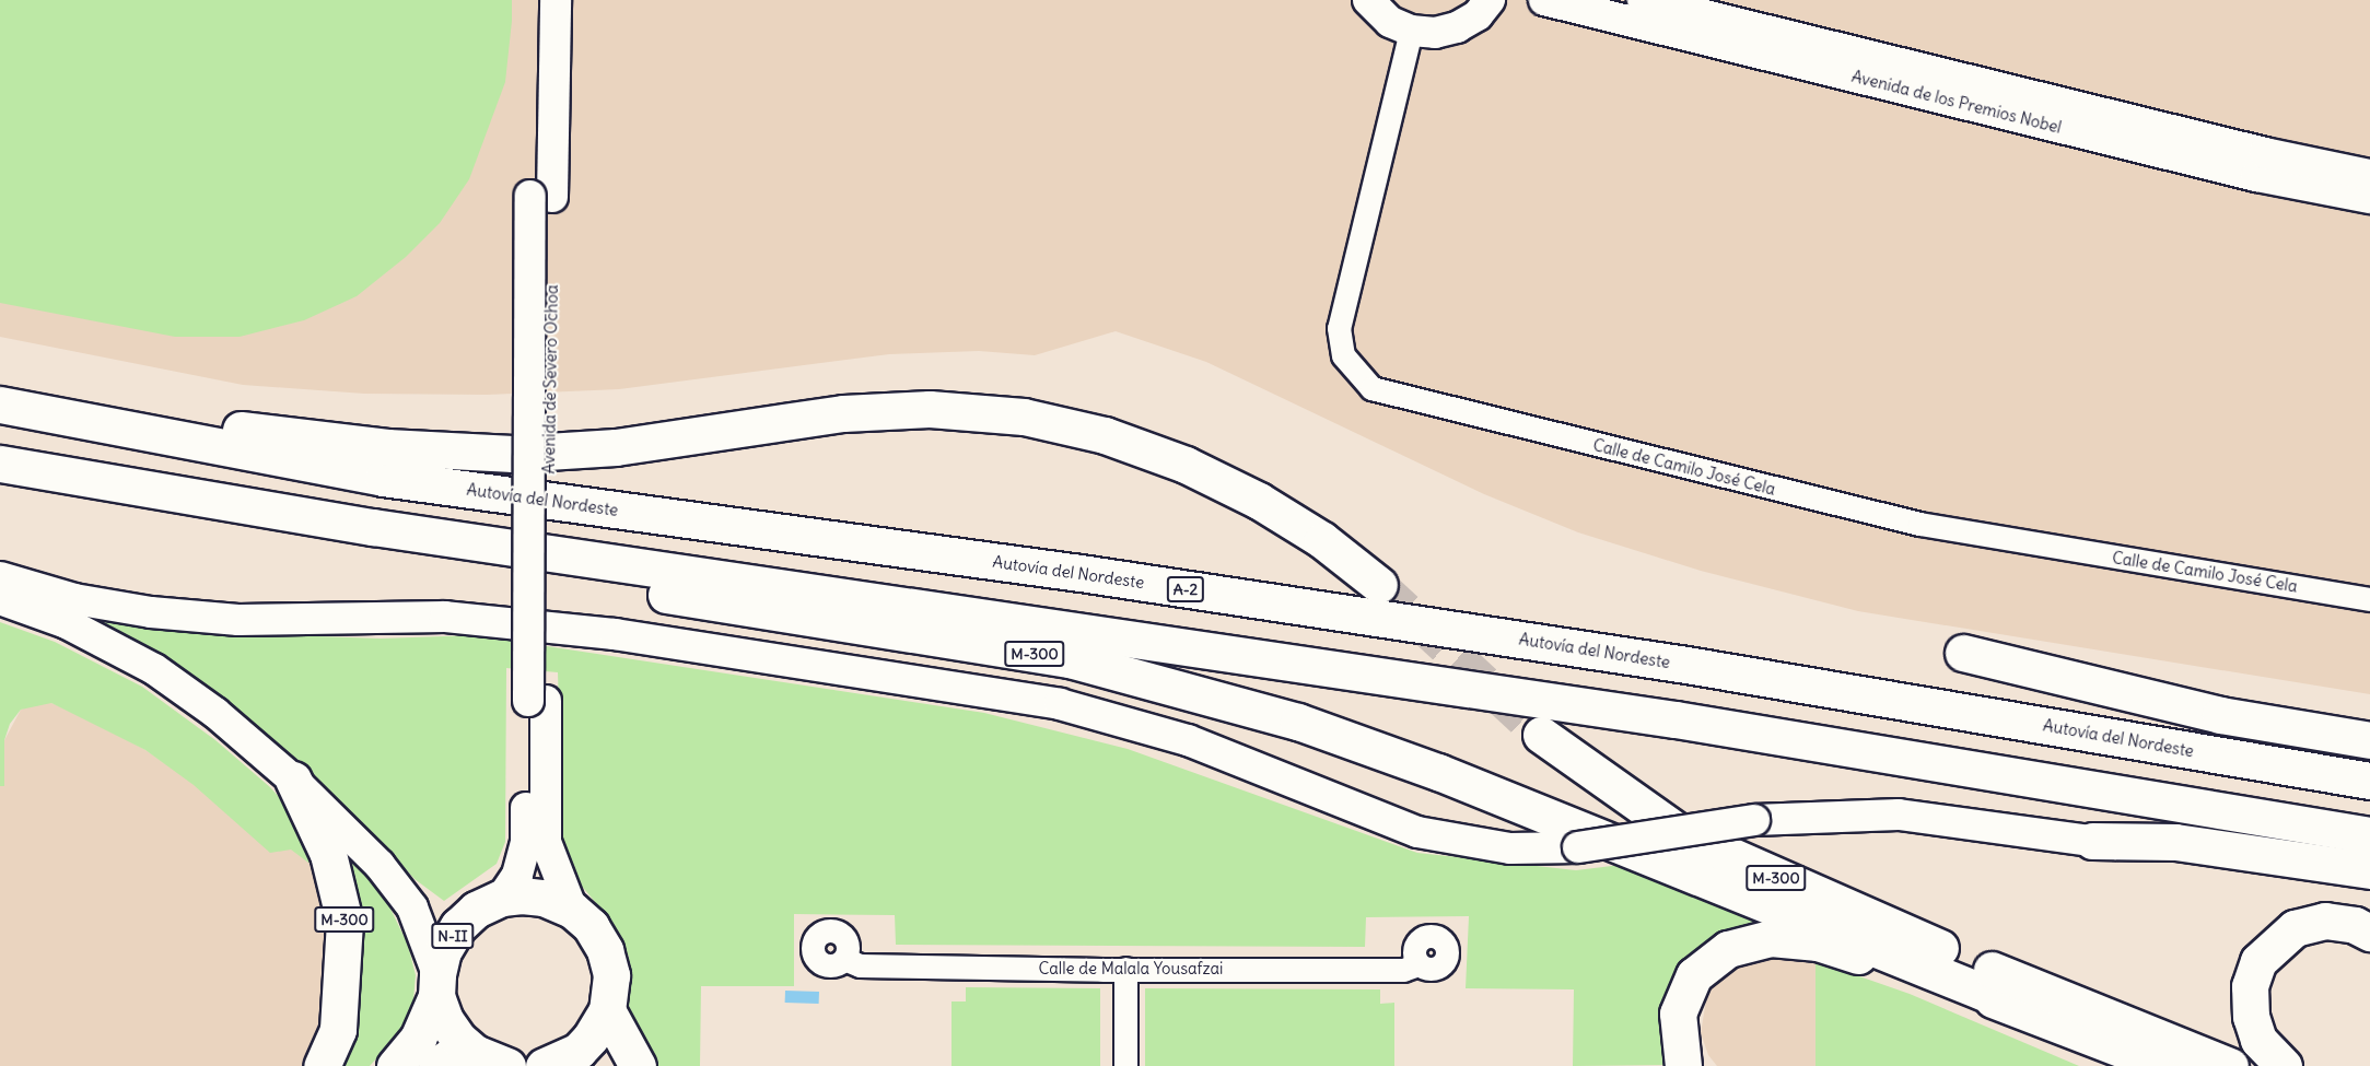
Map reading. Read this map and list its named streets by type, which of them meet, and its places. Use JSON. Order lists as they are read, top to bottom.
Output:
{
  "streets": {
    "main road": [
      "Autovía del Nordeste",
      "A-2",
      "M-300",
      "N-II"
    ],
    "street": [
      "Avenida de los Premios Nobel",
      "Avenida de Severo Ochoa",
      "Calle de Camilo José Cela",
      "Calle de Malala Yousafzai"
    ]
  },
  "crossings": [
    ["Avenida de Severo Ochoa", "N-II"],
    ["M-300", "N-II"]
  ]
}
